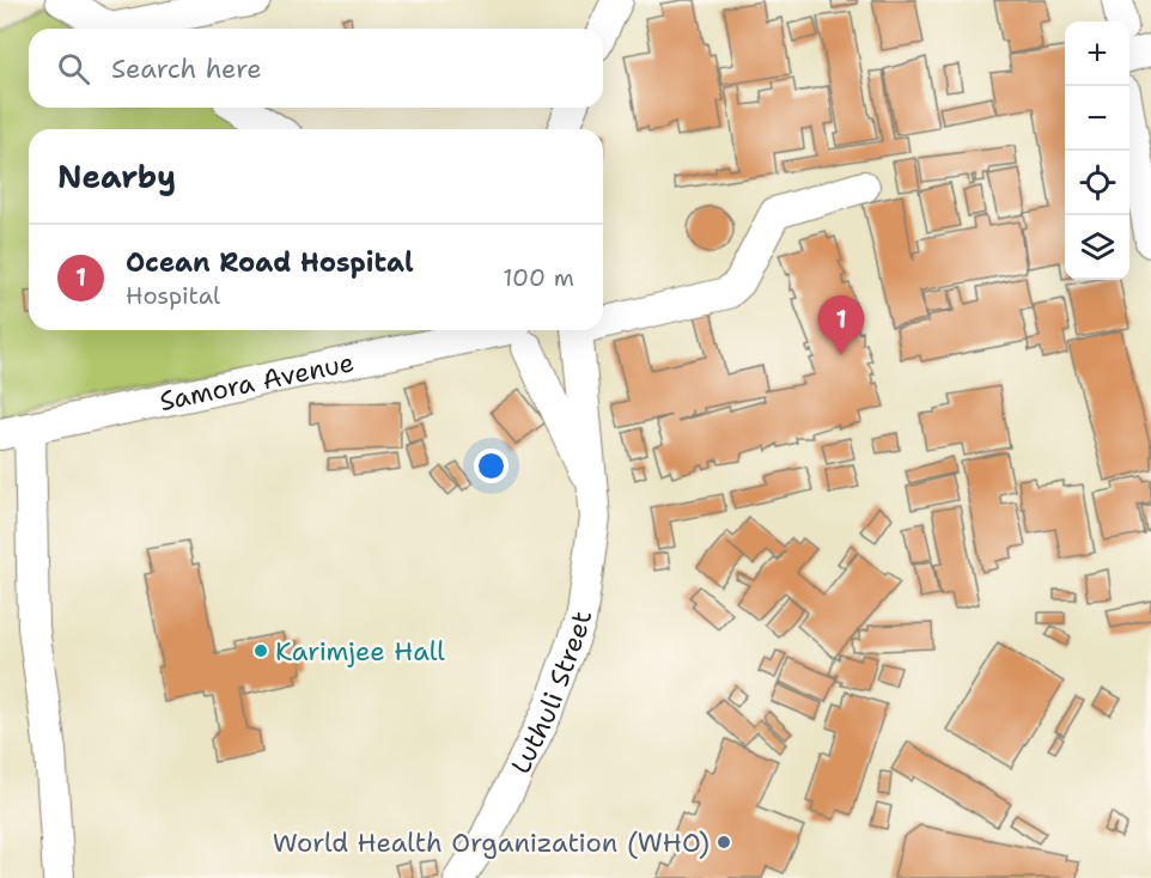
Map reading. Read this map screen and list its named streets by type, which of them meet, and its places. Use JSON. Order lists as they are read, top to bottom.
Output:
{
  "streets": {
    "street": ["Samora Avenue", "Luthuli Street"]
  },
  "crossings": [
    ["Samora Avenue", "Luthuli Street"]
  ],
  "places": ["Karimjee Hall", "World Health Organization (WHO)"],
  "page": {
    "map_buttons": ["+", "−"],
    "search": "Search here",
    "heading": "Nearby",
    "list": [
      {
        "mark": "1",
        "name": "Ocean Road Hospital",
        "note": "Hospital",
        "value": "100 m"
      }
    ],
    "pins": "1"
  }
}
